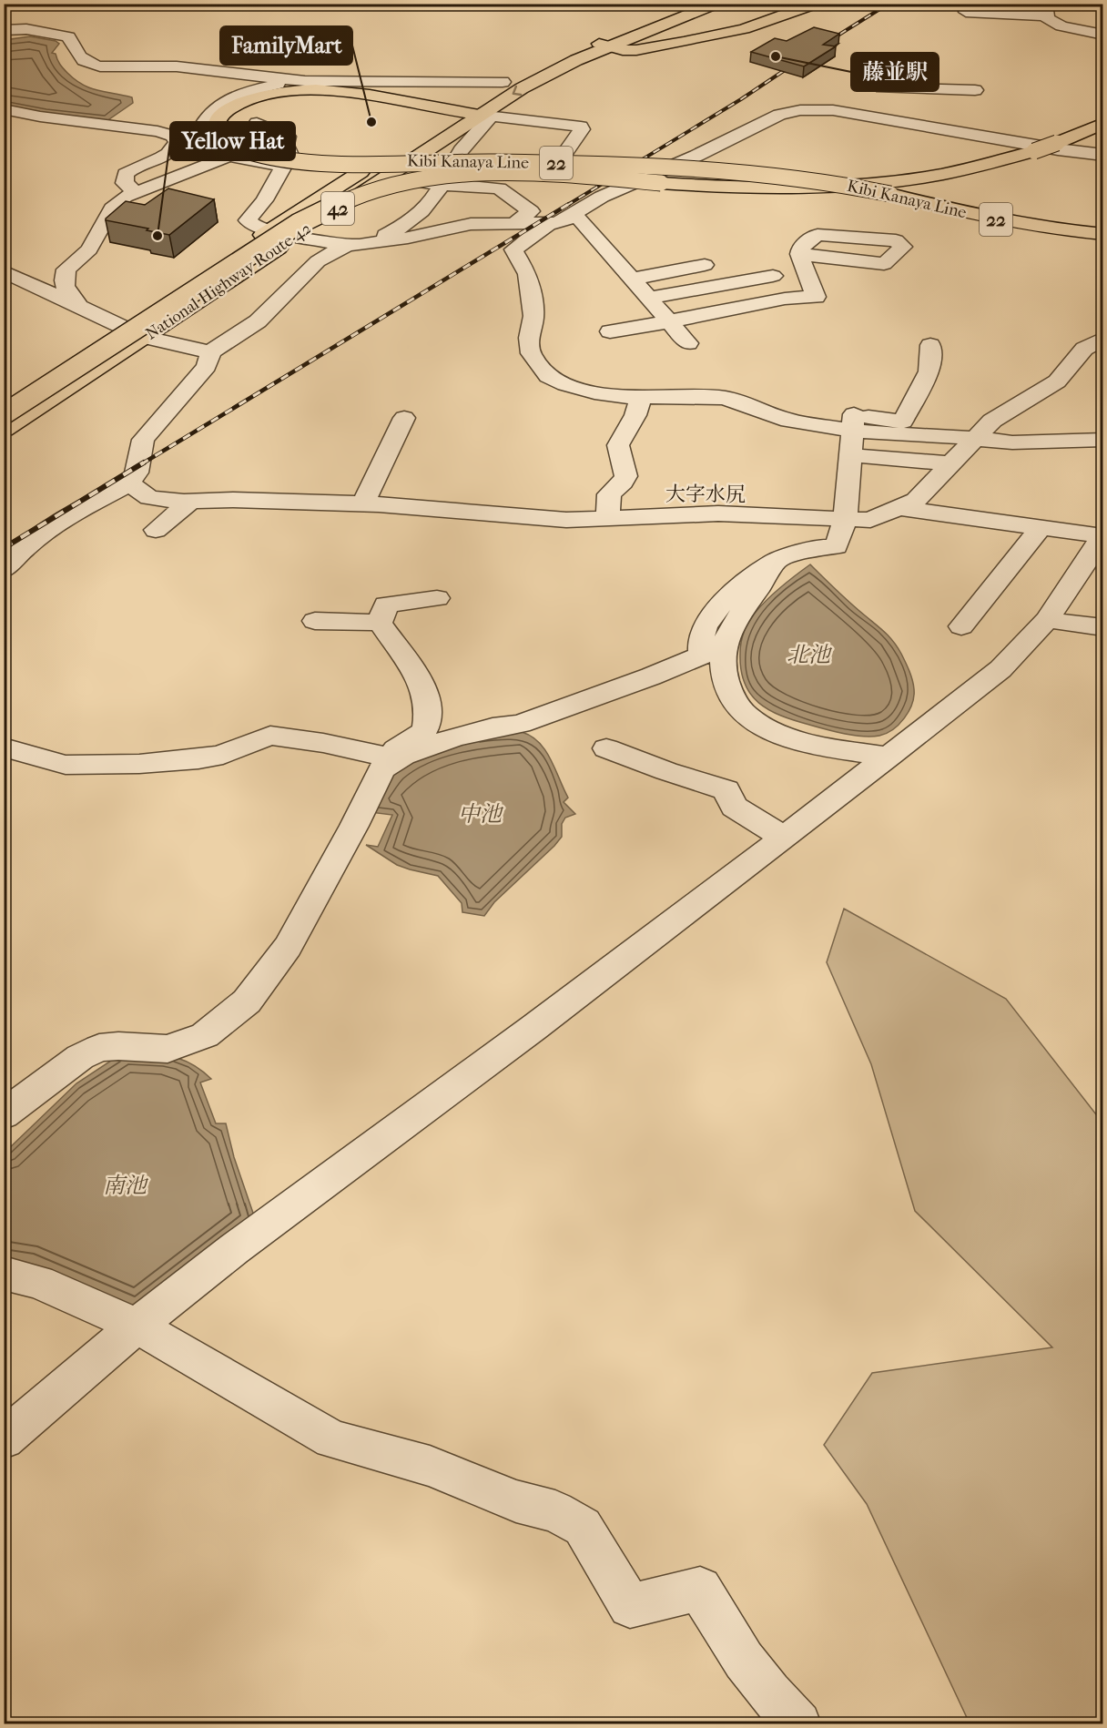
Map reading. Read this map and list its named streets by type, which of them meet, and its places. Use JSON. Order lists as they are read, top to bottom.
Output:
{
  "streets": {
    "main road": [
      "Kibi Kanaya Line",
      "22",
      "42",
      "National Highway Route 42"
    ]
  },
  "districts": ["大字水尻"],
  "water": ["北池", "中池", "南池"],
  "places": ["藤並駅", "FamilyMart", "Yellow Hat"]
}
